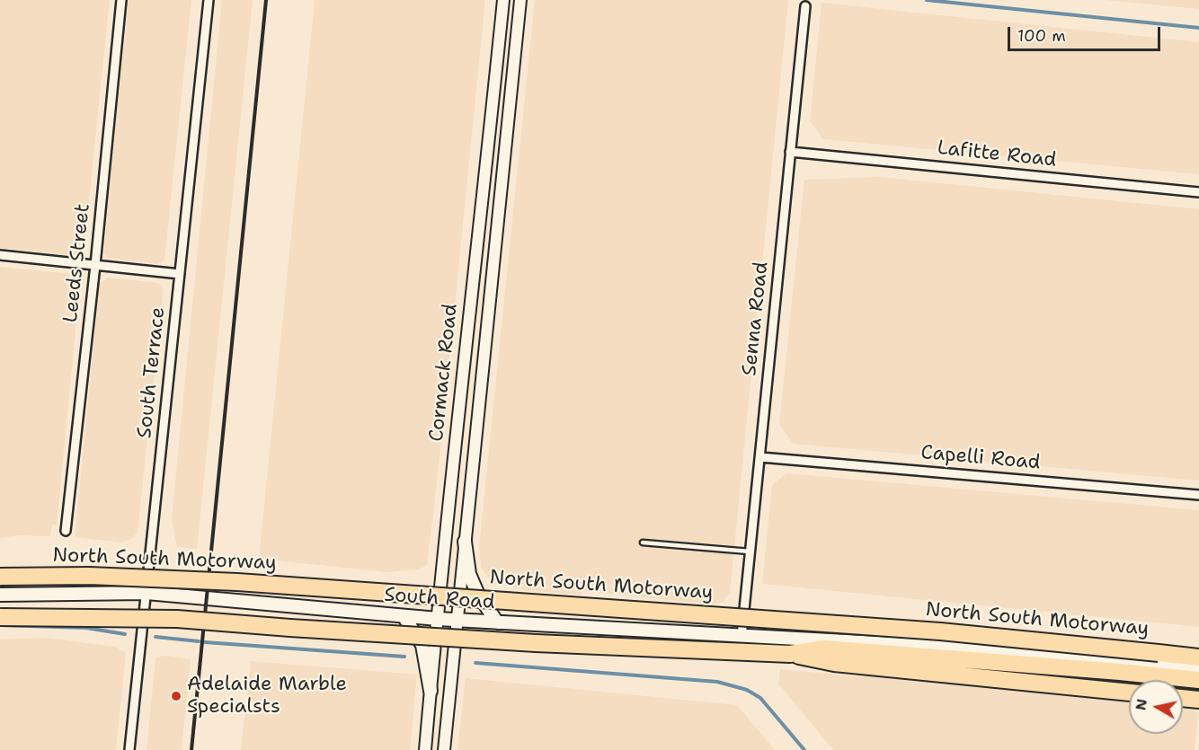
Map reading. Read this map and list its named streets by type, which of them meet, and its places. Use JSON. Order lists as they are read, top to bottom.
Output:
{
  "streets": {
    "highway": ["North South Motorway"],
    "main road": ["South Road"],
    "street": [
      "Lafitte Road",
      "Leeds Street",
      "Senna Road",
      "South Terrace",
      "Cormack Road",
      "Capelli Road"
    ]
  },
  "crossings": [
    ["Lafitte Road", "Senna Road"],
    ["Senna Road", "Capelli Road"],
    ["Senna Road", "South Road"],
    ["South Terrace", "South Road"],
    ["Cormack Road", "South Road"]
  ],
  "places": ["Adelaide Marble Specialsts"],
  "scale_bar": "100 m",
  "north": "left"
}
